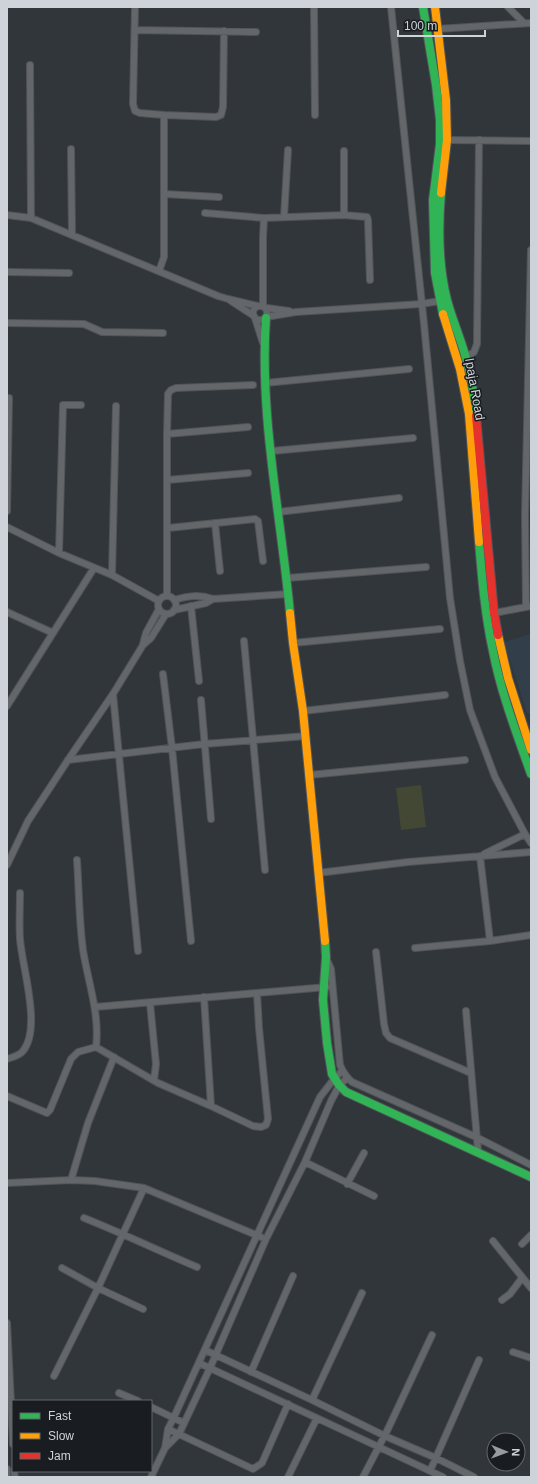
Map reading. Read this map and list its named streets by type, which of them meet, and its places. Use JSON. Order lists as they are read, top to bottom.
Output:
{
  "streets": {
    "main road": ["Ipaja Road"]
  },
  "legend": ["Fast", "Slow", "Jam"],
  "scale_bar": "100 m",
  "north": "right"
}
